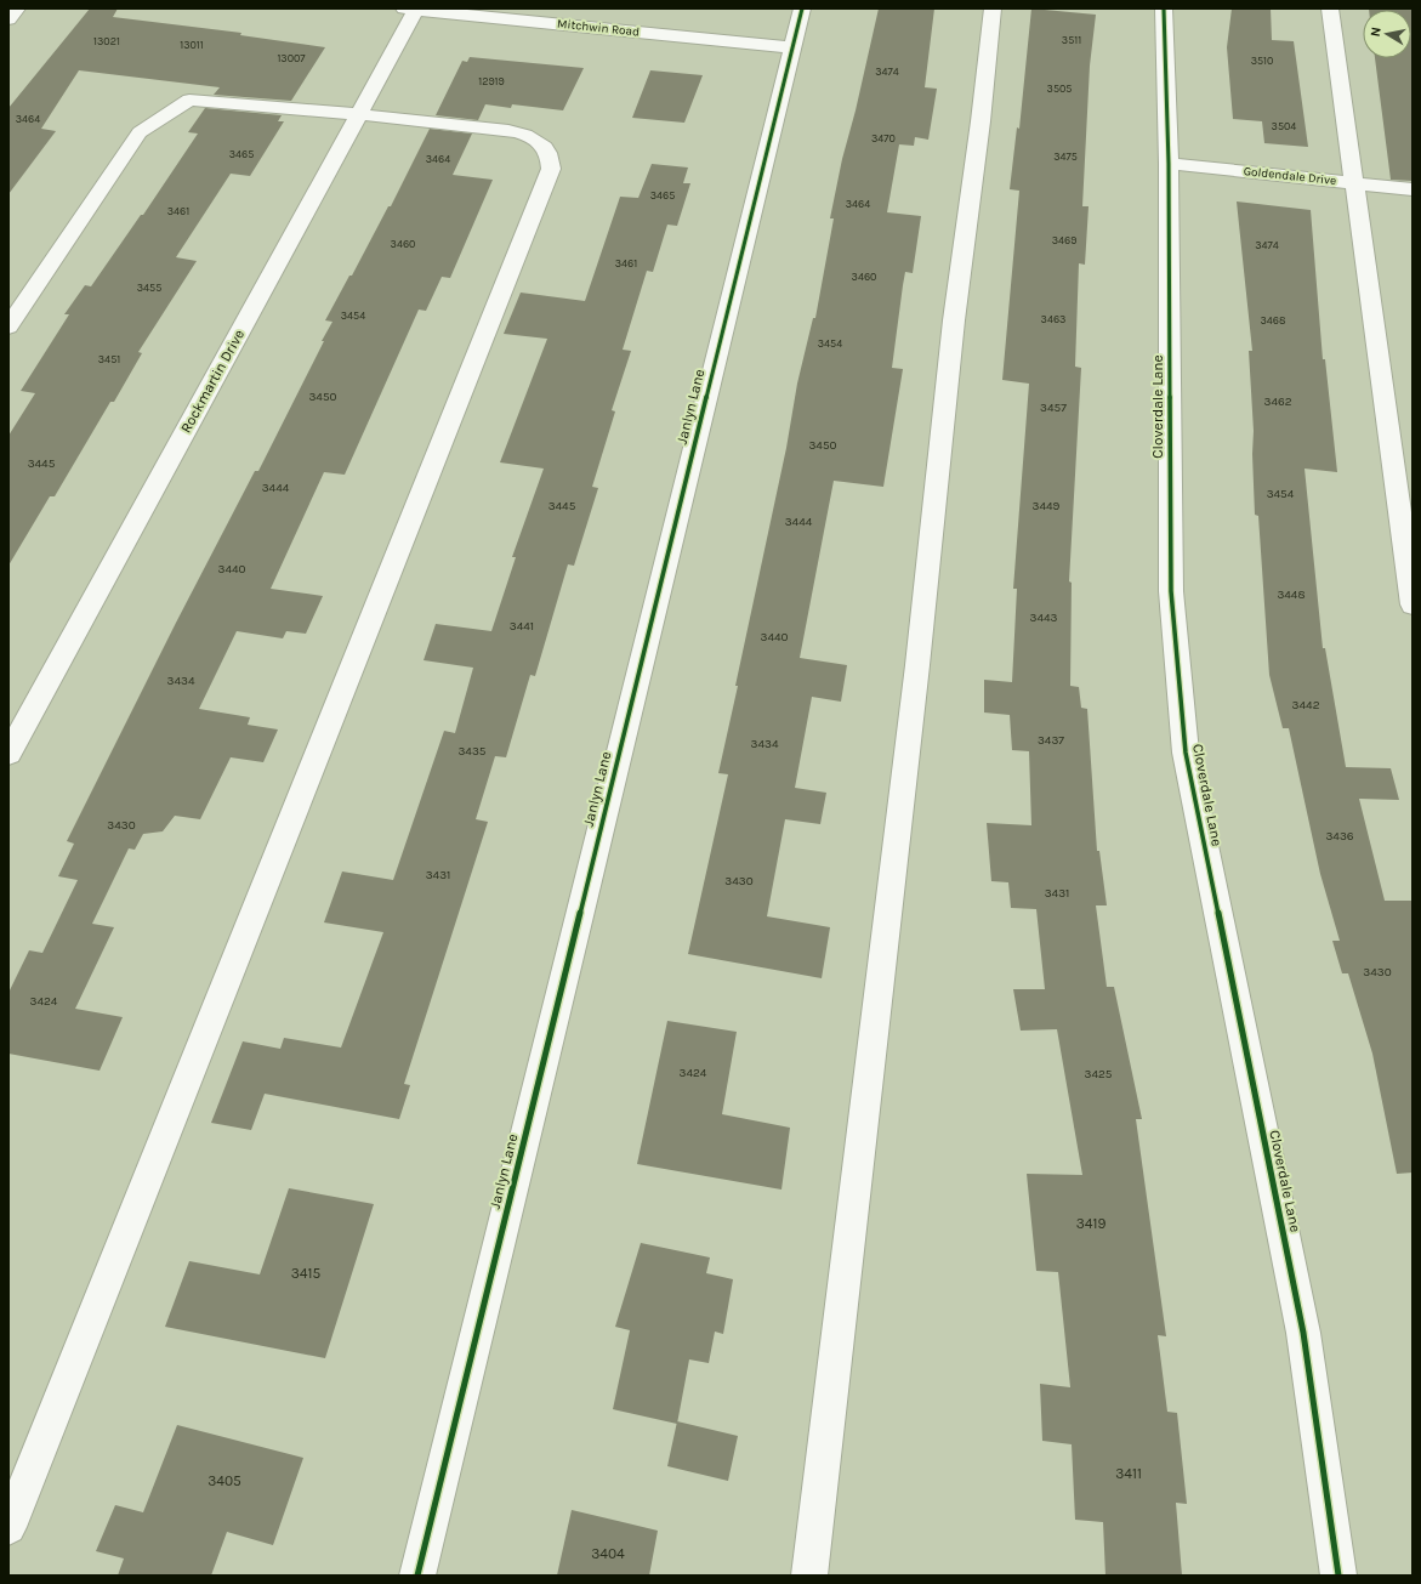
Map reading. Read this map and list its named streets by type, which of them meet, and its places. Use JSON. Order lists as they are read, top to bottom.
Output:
{
  "streets": {
    "street": [
      "Mitchwin Road",
      "Goldendale Drive",
      "Rockmartin Drive",
      "Janlyn Lane",
      "Cloverdale Lane"
    ]
  },
  "crossings": [
    ["Mitchwin Road", "Rockmartin Drive"],
    ["Mitchwin Road", "Janlyn Lane"],
    ["Goldendale Drive", "Cloverdale Lane"]
  ],
  "house_numbers": [
    "3511",
    "13021",
    "13011",
    "13007",
    "3510",
    "3474",
    "12919",
    "3505",
    "3464",
    "3504",
    "3470",
    "3465",
    "3475",
    "3464",
    "3465",
    "3464",
    "3461",
    "3469",
    "3460",
    "3474",
    "3461",
    "3460",
    "3455",
    "3454",
    "3463",
    "3468",
    "3454",
    "3451",
    "3450",
    "3462",
    "3457",
    "3450",
    "3445",
    "3444",
    "3454",
    "3445",
    "3449",
    "3444",
    "3440",
    "3448",
    "3443",
    "3441",
    "3440",
    "3434",
    "3442",
    "3437",
    "3434",
    "3435",
    "3430",
    "3436",
    "3431",
    "3430",
    "3431",
    "3430",
    "3424",
    "3424",
    "3425",
    "3419",
    "3415",
    "3411",
    "3405",
    "3404"
  ],
  "north": "left"
}
